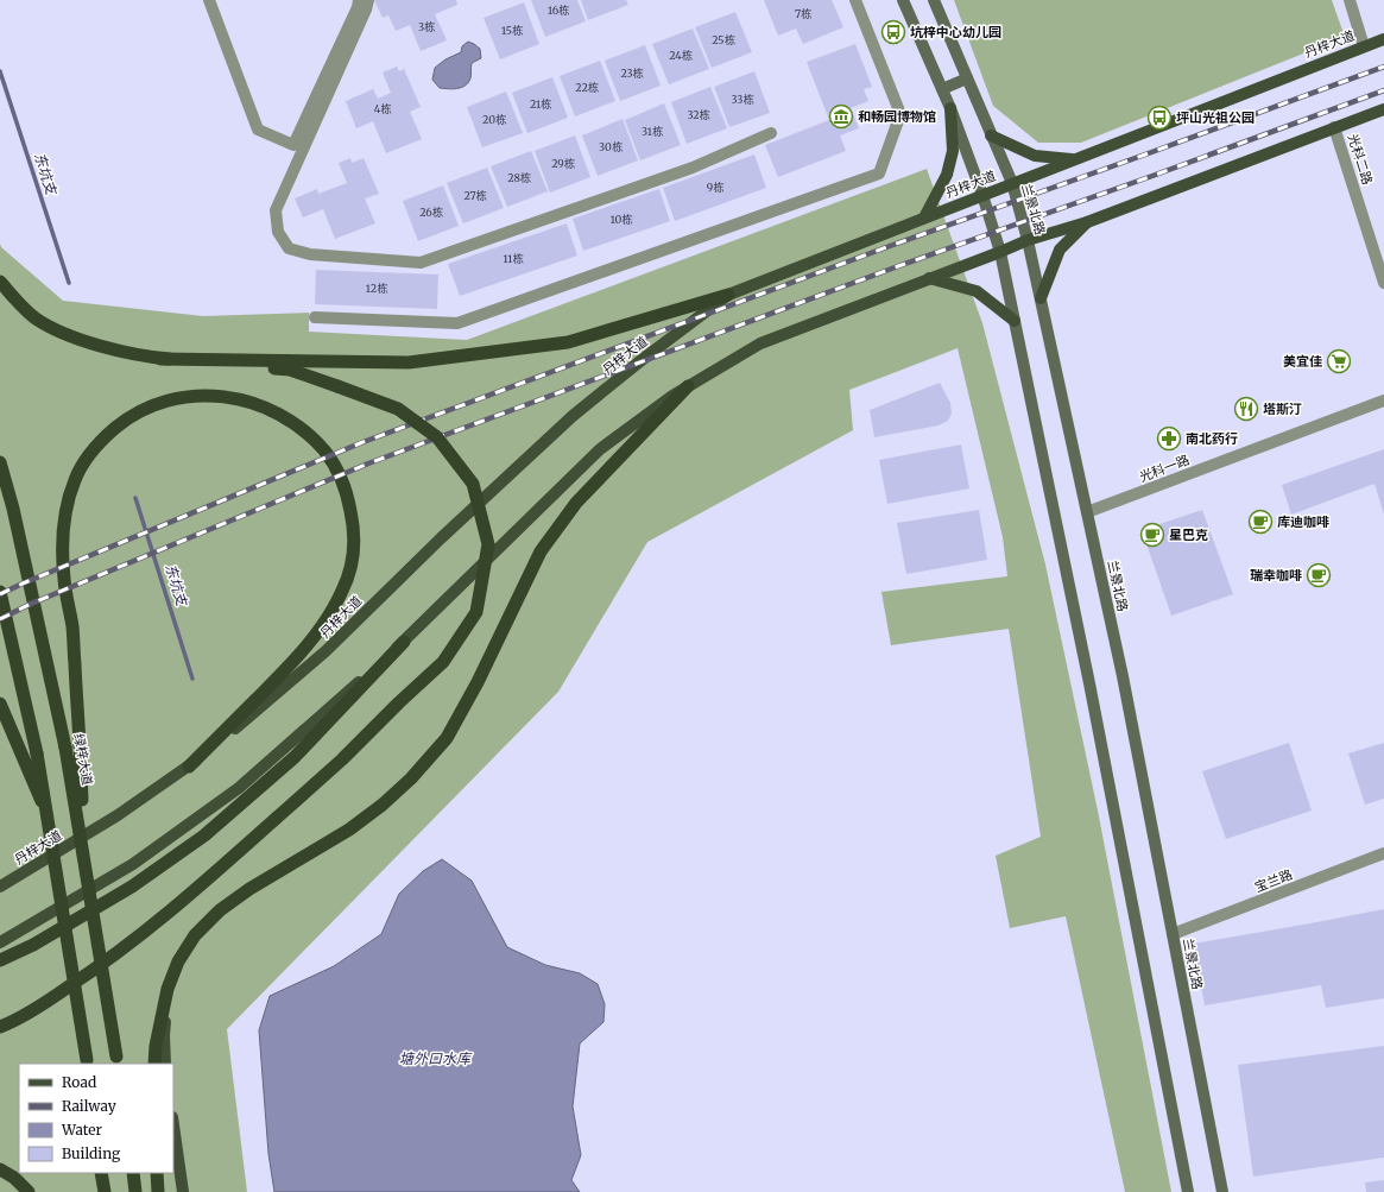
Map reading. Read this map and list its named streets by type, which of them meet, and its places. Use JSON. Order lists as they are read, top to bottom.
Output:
{
  "streets": {
    "highway": ["绿梓大道"],
    "main road": ["丹梓大道", "兰景北路"],
    "street": ["光科二路", "光科一路", "宝兰路"]
  },
  "crossings": [
    ["丹梓大道", "兰景北路"],
    ["兰景北路", "光科一路"],
    ["兰景北路", "宝兰路"]
  ],
  "water": ["东坑支", "塘外口水库"],
  "places": {
    "bus stop": ["坑梓中心幼儿园", "坪山光祖公园"],
    "museum": ["和畅园博物馆"],
    "supermarket": ["美宜佳"],
    "restaurant": ["塔斯汀"],
    "pharmacy": ["南北药行"],
    "cafe": ["库迪咖啡", "星巴克", "瑞幸咖啡"]
  },
  "house_numbers": [
    "16栋",
    "7栋",
    "3栋",
    "15栋",
    "25栋",
    "24栋",
    "23栋",
    "22栋",
    "33栋",
    "21栋",
    "4栋",
    "32栋",
    "20栋",
    "31栋",
    "30栋",
    "29栋",
    "28栋",
    "9栋",
    "27栋",
    "26栋",
    "10栋",
    "11栋",
    "12栋"
  ],
  "legend": [
    "Road",
    "Railway",
    "Water",
    "Building"
  ]
}
